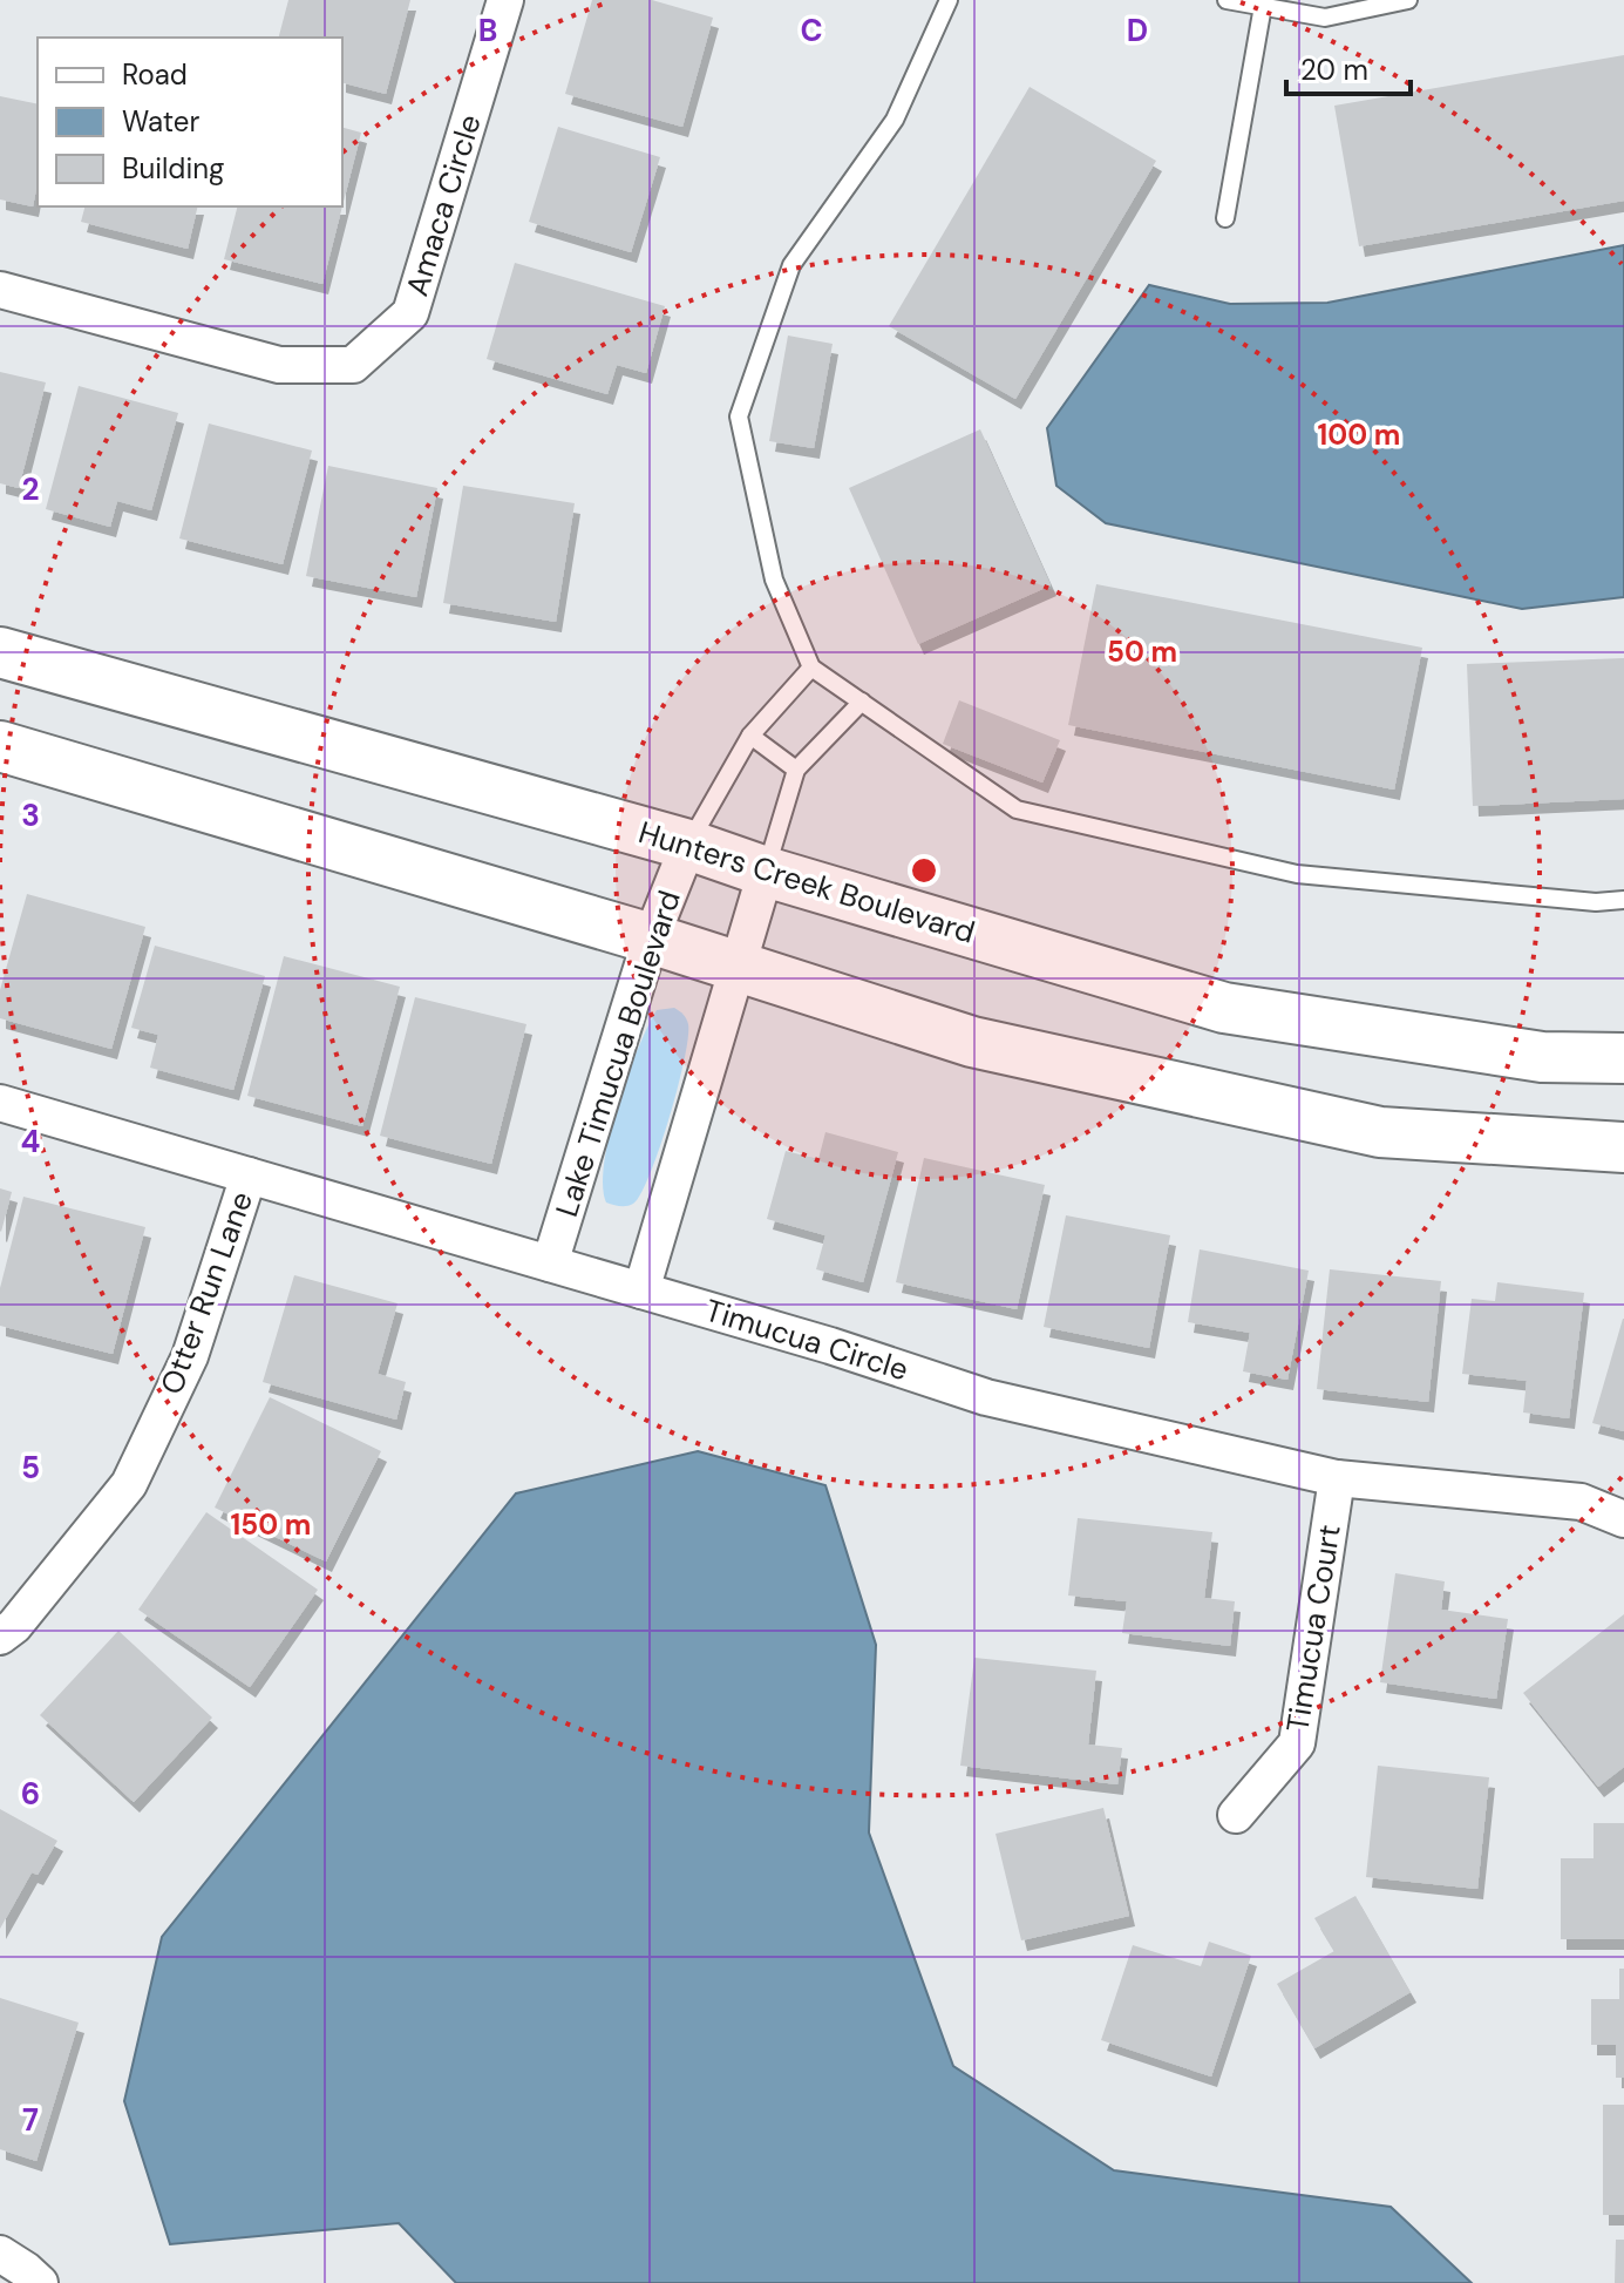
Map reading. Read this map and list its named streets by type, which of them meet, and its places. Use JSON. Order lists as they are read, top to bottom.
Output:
{
  "streets": {
    "street": [
      "Amaca Circle",
      "Hunters Creek Boulevard",
      "Lake Timucua Boulevard",
      "Otter Run Lane",
      "Timucua Circle",
      "Timucua Court"
    ]
  },
  "crossings": [
    ["Hunters Creek Boulevard", "Lake Timucua Boulevard"],
    ["Lake Timucua Boulevard", "Timucua Circle"],
    ["Otter Run Lane", "Timucua Circle"],
    ["Timucua Circle", "Timucua Court"]
  ],
  "legend": ["Road", "Water", "Building"],
  "scale_bar": "20 m",
  "grid": {
    "columns": ["B", "C", "D"],
    "rows": [
      "2",
      "3",
      "4",
      "5",
      "6",
      "7"
    ]
  },
  "rings": ["100 m", "50 m", "150 m"]
}
